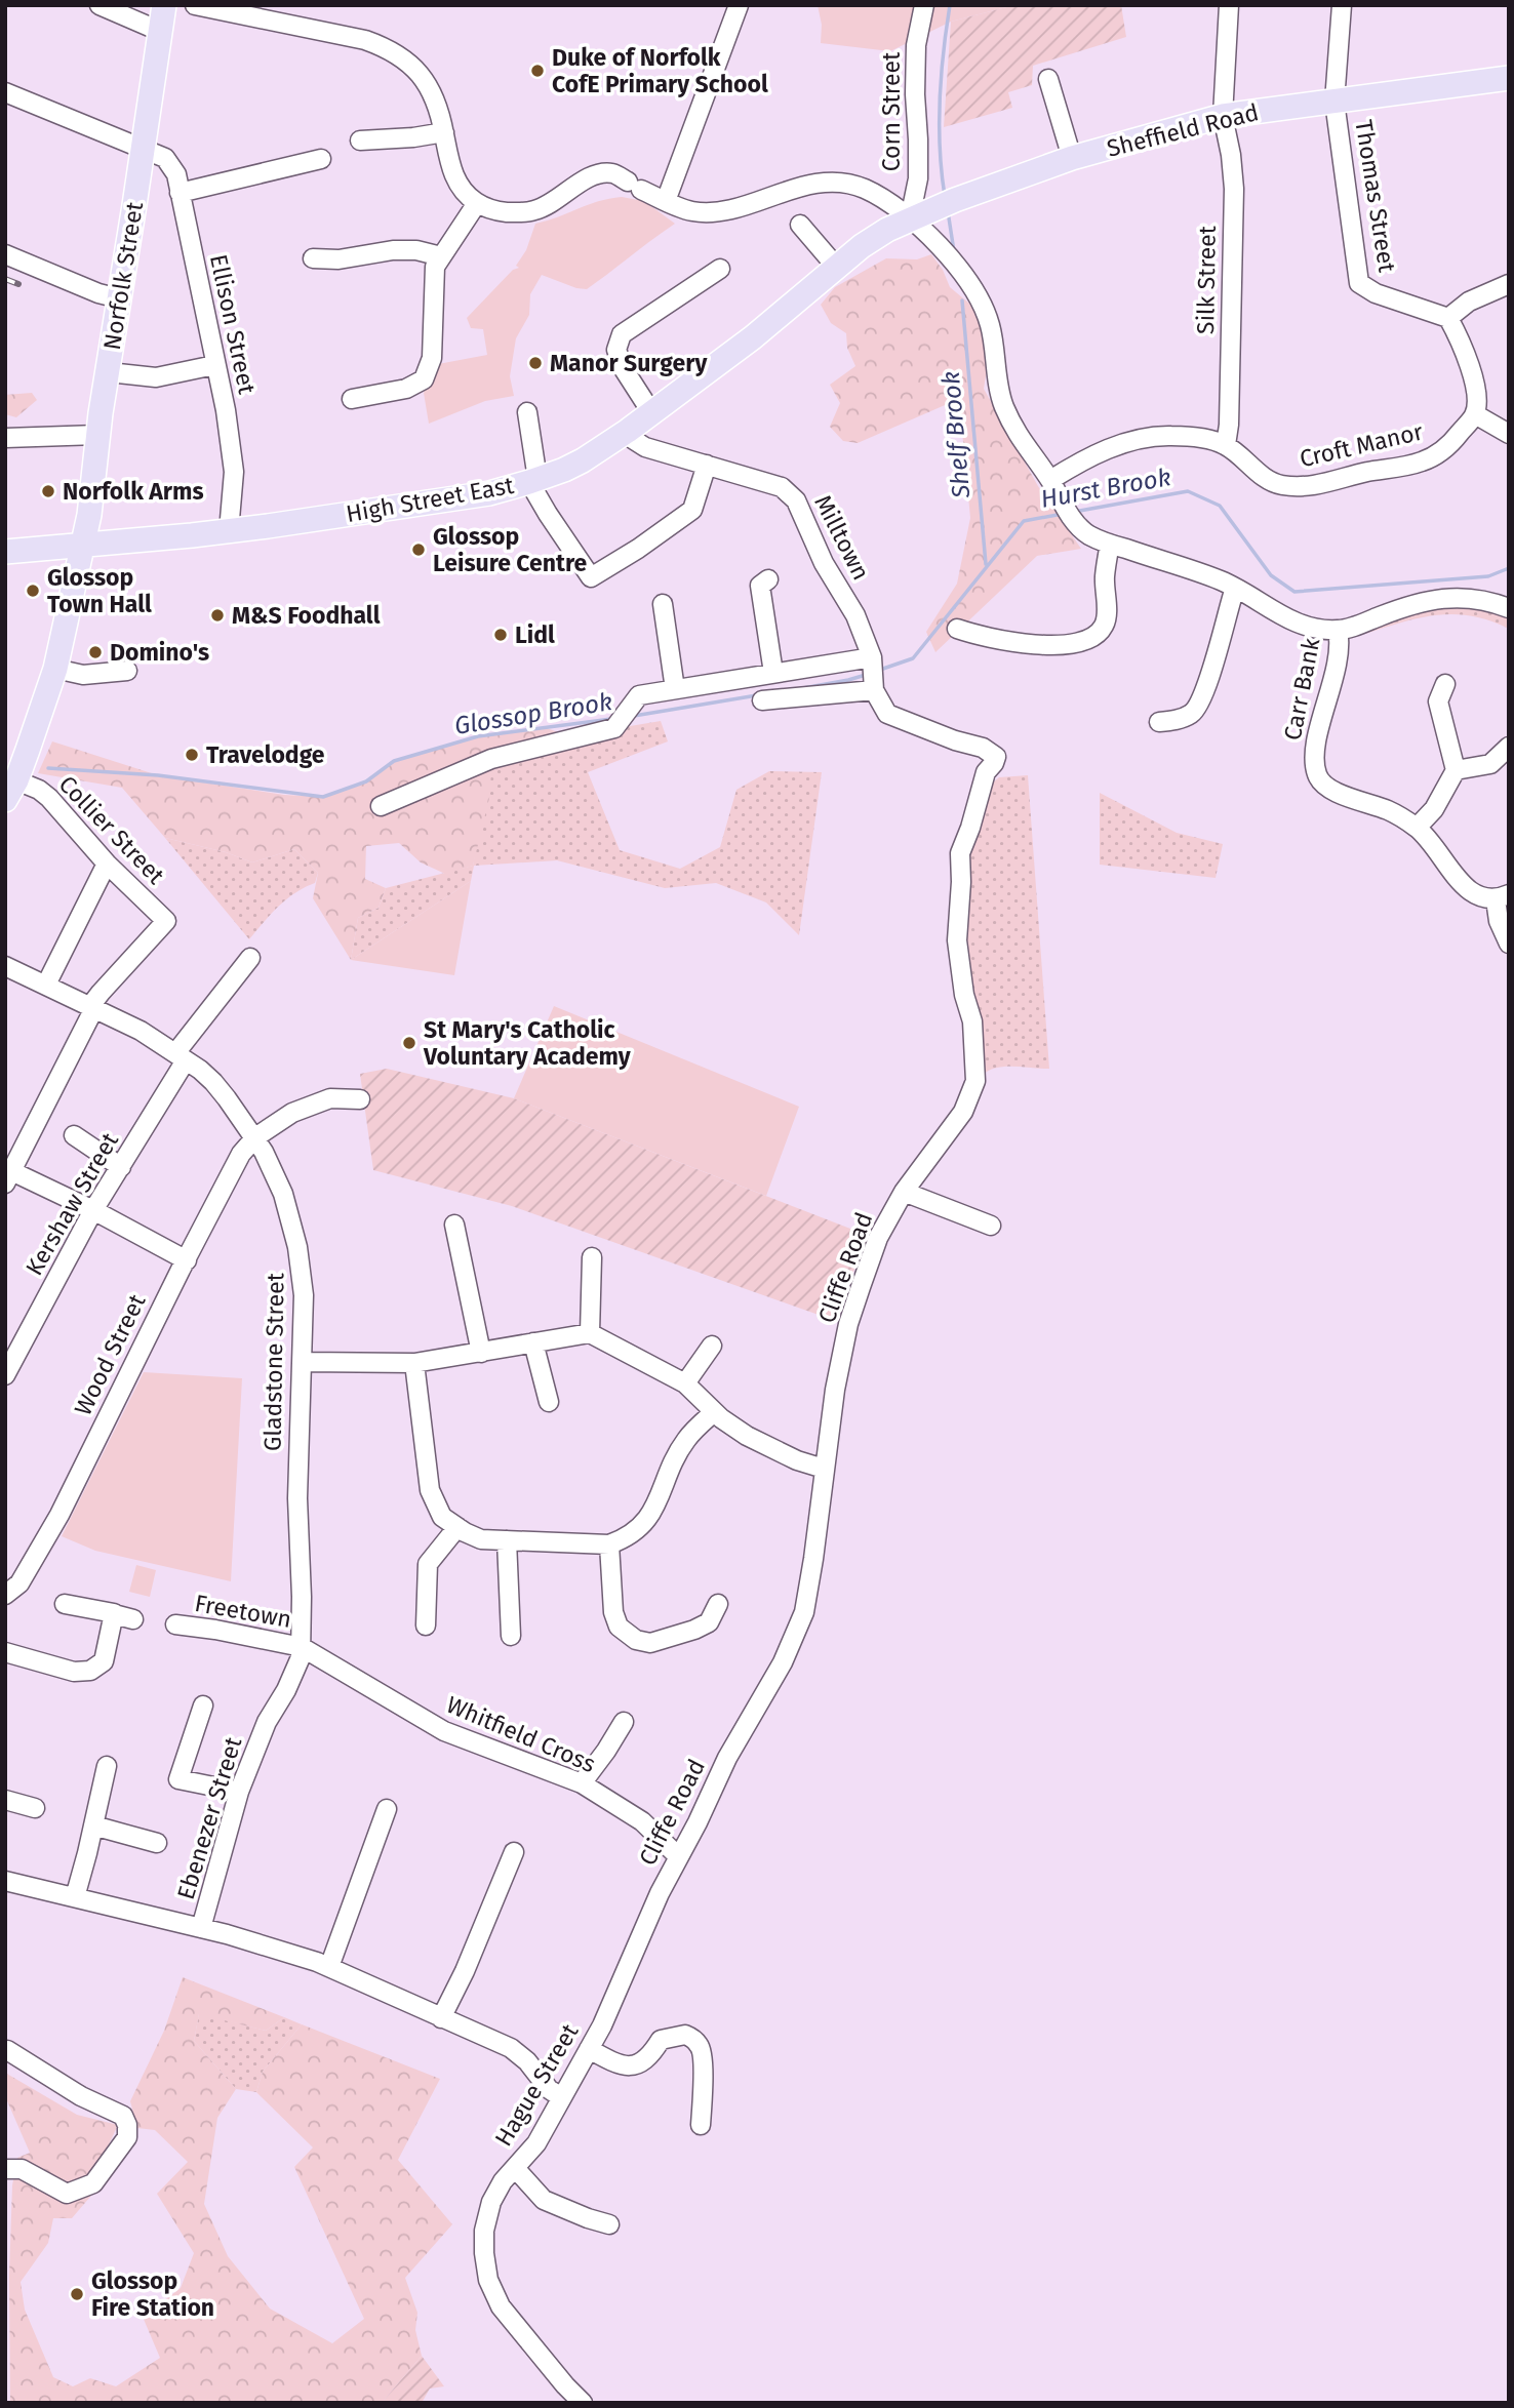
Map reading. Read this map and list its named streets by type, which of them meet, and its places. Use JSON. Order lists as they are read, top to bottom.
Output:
{
  "streets": {
    "main road": ["Sheffield Road", "Norfolk Street", "High Street East"],
    "street": [
      "Corn Street",
      "Thomas Street",
      "Silk Street",
      "Ellison Street",
      "Croft Manor",
      "Milltown",
      "Carr Bank",
      "Collier Street",
      "Kershaw Street",
      "Cliffe Road",
      "Wood Street",
      "Gladstone Street",
      "Freetown",
      "Whitfield Cross",
      "Ebenezer Street",
      "Hague Street"
    ]
  },
  "crossings": [
    ["Corn Street", "Sheffield Road"],
    ["Corn Street", "High Street East"],
    ["Sheffield Road", "Thomas Street"],
    ["Sheffield Road", "Silk Street"],
    ["Sheffield Road", "High Street East"],
    ["Norfolk Street", "Ellison Street"],
    ["Norfolk Street", "High Street East"],
    ["Norfolk Street", "Collier Street"],
    ["Silk Street", "Croft Manor"],
    ["Ellison Street", "High Street East"],
    ["High Street East", "Milltown"],
    ["Milltown", "Cliffe Road"],
    ["Collier Street", "Gladstone Street"],
    ["Kershaw Street", "Gladstone Street"],
    ["Cliffe Road", "Whitfield Cross"],
    ["Cliffe Road", "Hague Street"],
    ["Wood Street", "Gladstone Street"],
    ["Gladstone Street", "Freetown"],
    ["Gladstone Street", "Whitfield Cross"],
    ["Gladstone Street", "Ebenezer Street"],
    ["Freetown", "Whitfield Cross"],
    ["Freetown", "Ebenezer Street"],
    ["Whitfield Cross", "Ebenezer Street"]
  ],
  "water": ["Shelf Brook", "Hurst Brook", "Glossop Brook"],
  "places": [
    "Duke of Norfolk CofE Primary School",
    "Manor Surgery",
    "Norfolk Arms",
    "Glossop Leisure Centre",
    "Glossop Town Hall",
    "M&S Foodhall",
    "Lidl",
    "Domino's",
    "Travelodge",
    "St Mary's Catholic Voluntary Academy",
    "Glossop Fire Station"
  ]
}
